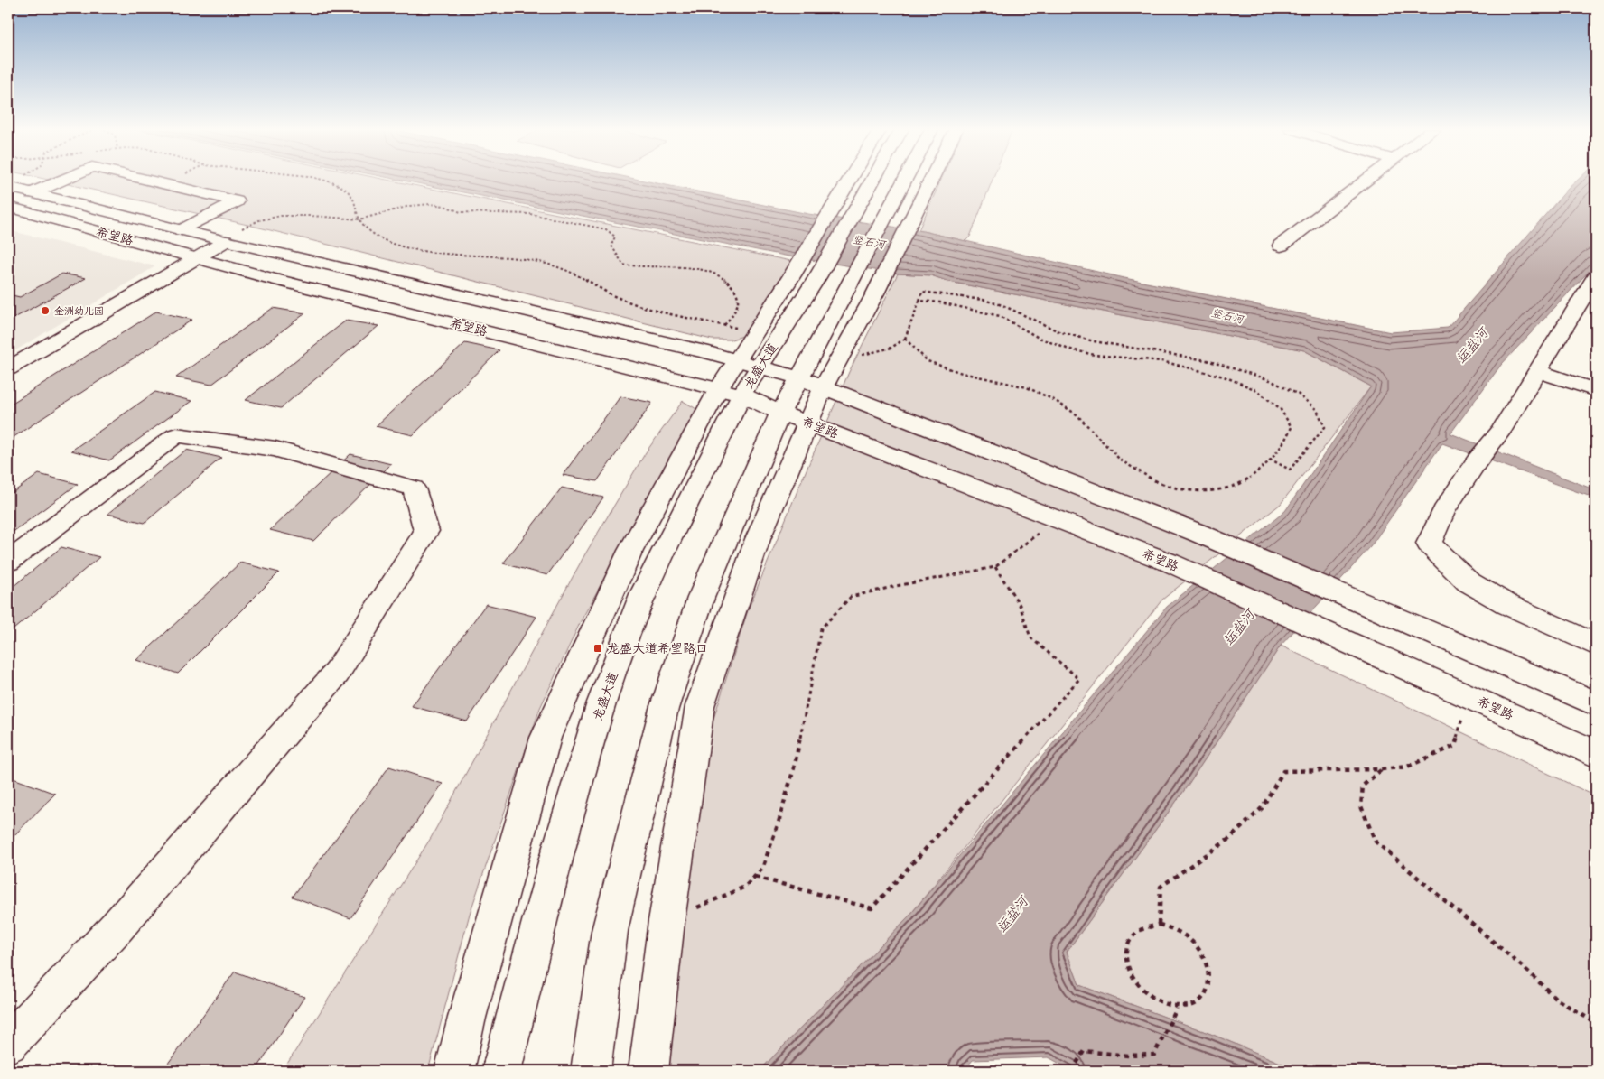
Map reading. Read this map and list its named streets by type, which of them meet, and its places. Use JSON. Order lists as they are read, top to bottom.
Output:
{
  "streets": {
    "main road": ["希望路", "龙盛大道"]
  },
  "crossings": [
    ["希望路", "龙盛大道"]
  ],
  "water": ["竖石河", "运盐河"],
  "places": {
    "other": ["金洲幼儿园"],
    "transit": ["龙盛大道希望路口"]
  }
}
